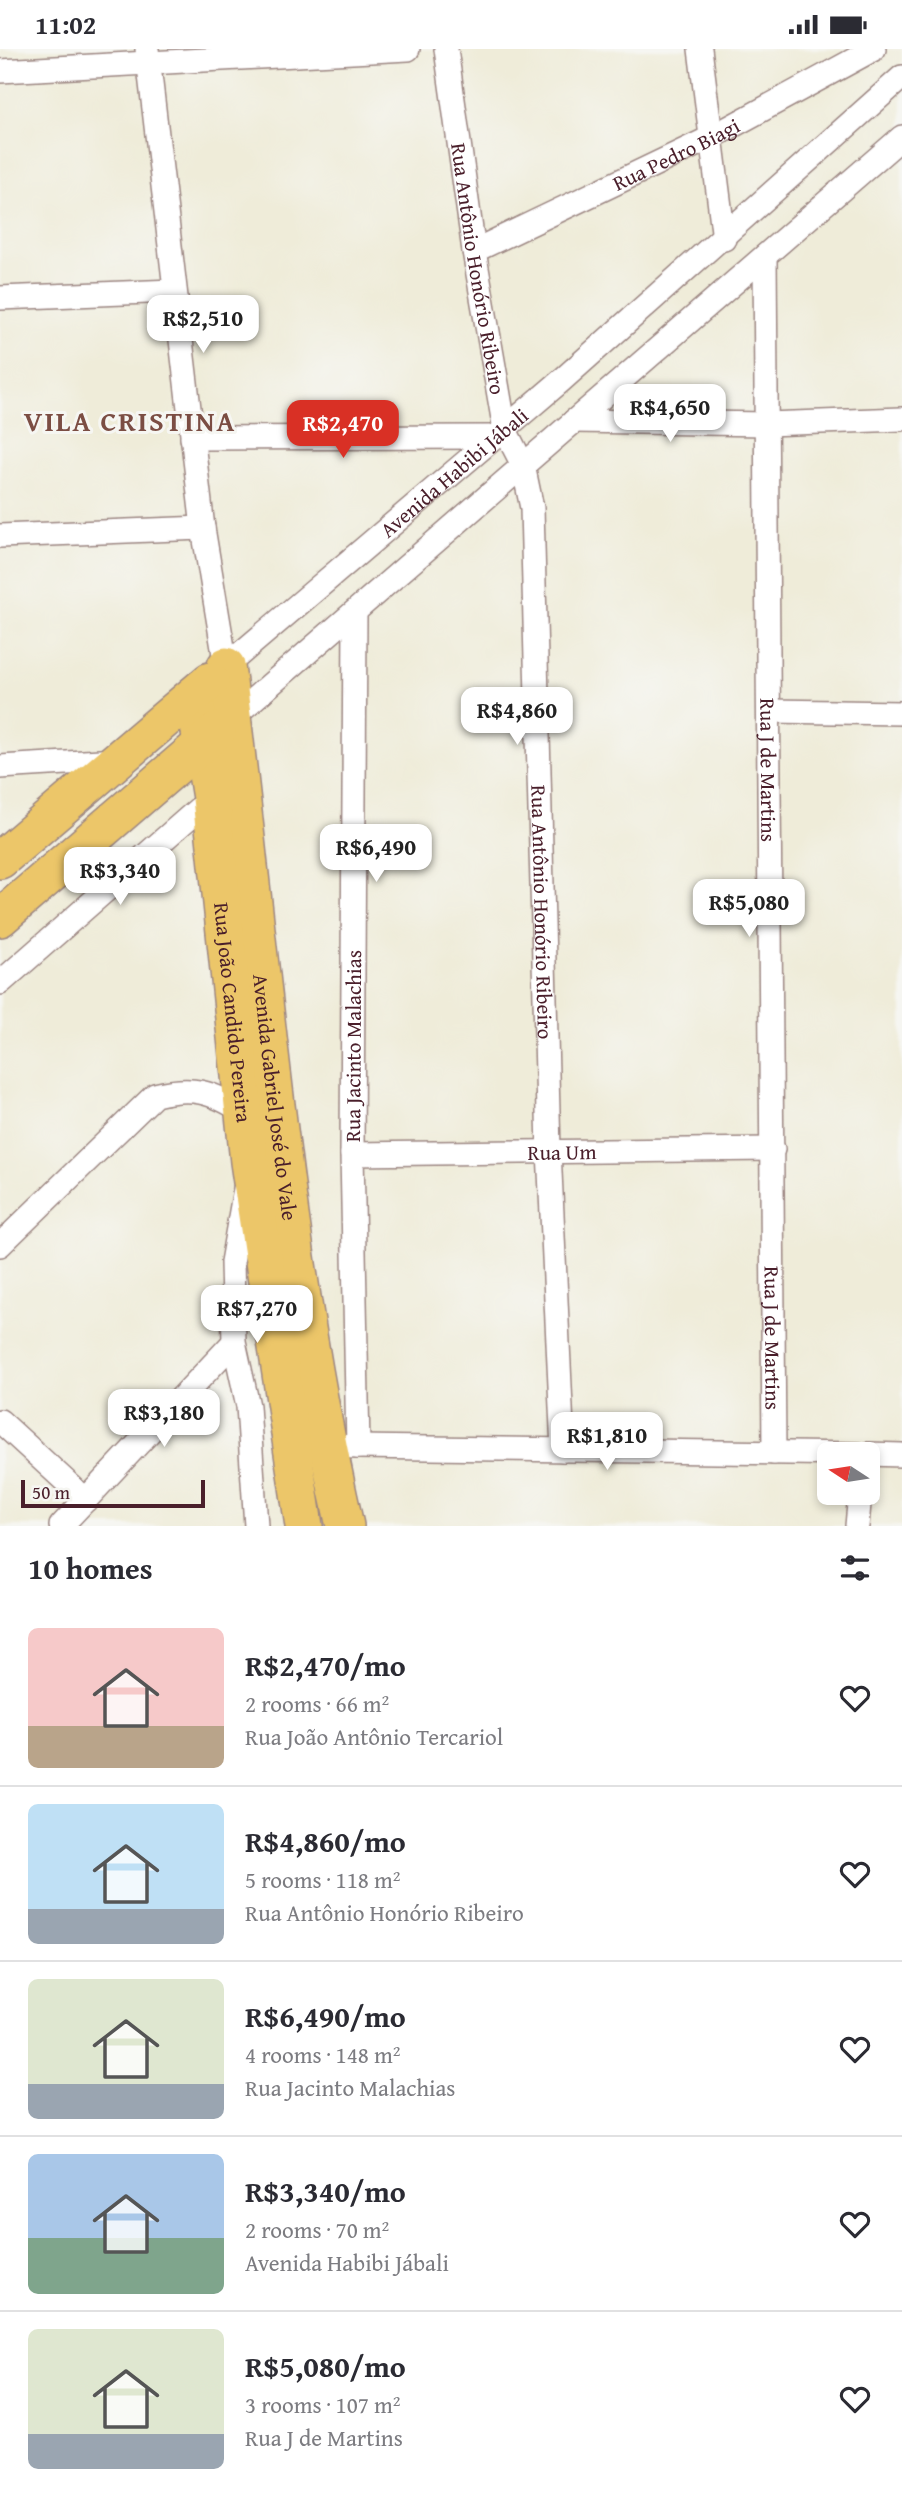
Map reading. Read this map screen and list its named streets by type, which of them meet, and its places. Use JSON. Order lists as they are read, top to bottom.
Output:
{
  "streets": {
    "main road": ["Avenida Habibi Jábali", "Rua João Candido Pereira", "Avenida Gabriel José do Vale"],
    "street": [
      "Rua Pedro Biagi",
      "Rua Antônio Honório Ribeiro",
      "Rua J de Martins",
      "Rua Jacinto Malachias",
      "Rua Um"
    ]
  },
  "crossings": [
    ["Rua Pedro Biagi", "Rua Antônio Honório Ribeiro"],
    ["Rua Antônio Honório Ribeiro", "Avenida Habibi Jábali"],
    ["Rua Antônio Honório Ribeiro", "Rua Um"],
    ["Avenida Habibi Jábali", "Rua J de Martins"],
    ["Avenida Habibi Jábali", "Rua João Candido Pereira"],
    ["Avenida Habibi Jábali", "Rua Jacinto Malachias"],
    ["Avenida Habibi Jábali", "Avenida Gabriel José do Vale"],
    ["Rua J de Martins", "Rua Um"],
    ["Rua Jacinto Malachias", "Avenida Gabriel José do Vale"],
    ["Rua Jacinto Malachias", "Rua Um"]
  ],
  "districts": ["VILA CRISTINA"],
  "scale_bar": "50 m",
  "north": "left",
  "page": {
    "status": "11:02",
    "price": [
      "R$2,510",
      "R$4,650",
      "R$2,470",
      "R$4,860",
      "R$6,490",
      "R$3,340",
      "R$5,080",
      "R$7,270",
      "R$3,180",
      "R$1,810"
    ],
    "scale": "50 m",
    "heading": "10 homes",
    "list": [
      {
        "name": "R$2,470/mo",
        "note": "2 rooms · 66 m² · Rua João Antônio Tercariol"
      },
      {
        "name": "R$4,860/mo",
        "note": "5 rooms · 118 m² · Rua Antônio Honório Ribeiro"
      },
      {
        "name": "R$6,490/mo",
        "note": "4 rooms · 148 m² · Rua Jacinto Malachias"
      },
      {
        "name": "R$3,340/mo",
        "note": "2 rooms · 70 m² · Avenida Habibi Jábali"
      },
      {
        "name": "R$5,080/mo",
        "note": "3 rooms · 107 m² · Rua J de Martins"
      }
    ]
  }
}
